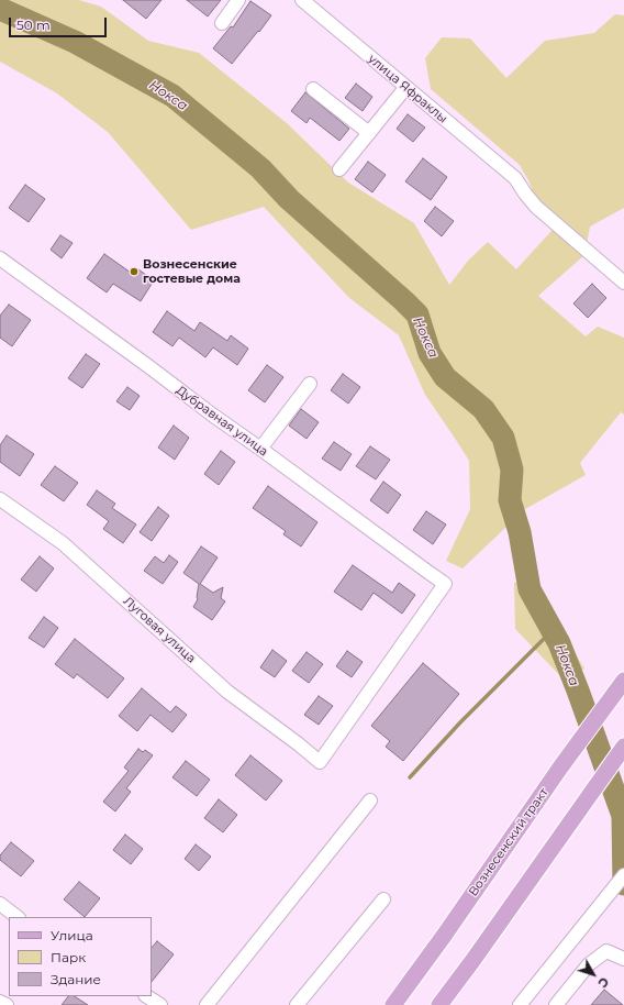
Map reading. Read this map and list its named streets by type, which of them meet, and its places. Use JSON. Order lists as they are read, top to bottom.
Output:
{
  "streets": {
    "main road": ["Вознесенский тракт"],
    "street": ["улица Яфраклы", "Дубравная улица", "Луговая улица"]
  },
  "crossings": [
    ["Дубравная улица", "Луговая улица"]
  ],
  "water": ["Нокса"],
  "places": ["Вознесенские гостевые дома"],
  "legend": ["Улица", "Парк", "Здание"],
  "scale_bar": "50 m",
  "north": "bottom right"
}
